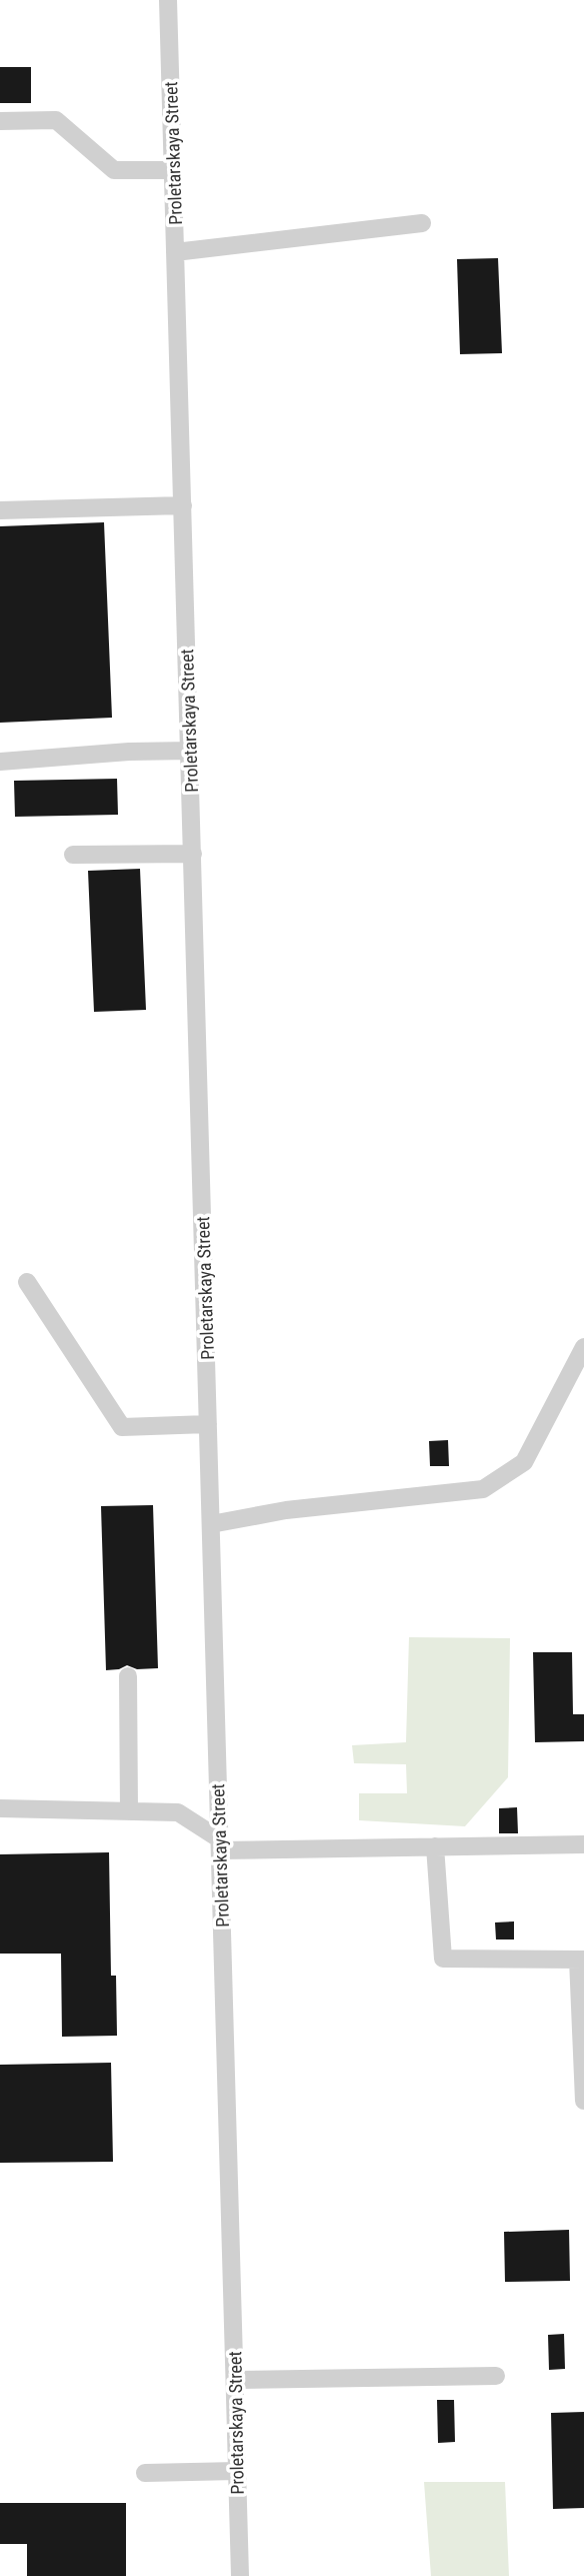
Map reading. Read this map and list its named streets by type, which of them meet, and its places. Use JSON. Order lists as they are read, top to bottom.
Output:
{
  "streets": {
    "street": ["Proletarskaya Street"]
  }
}
